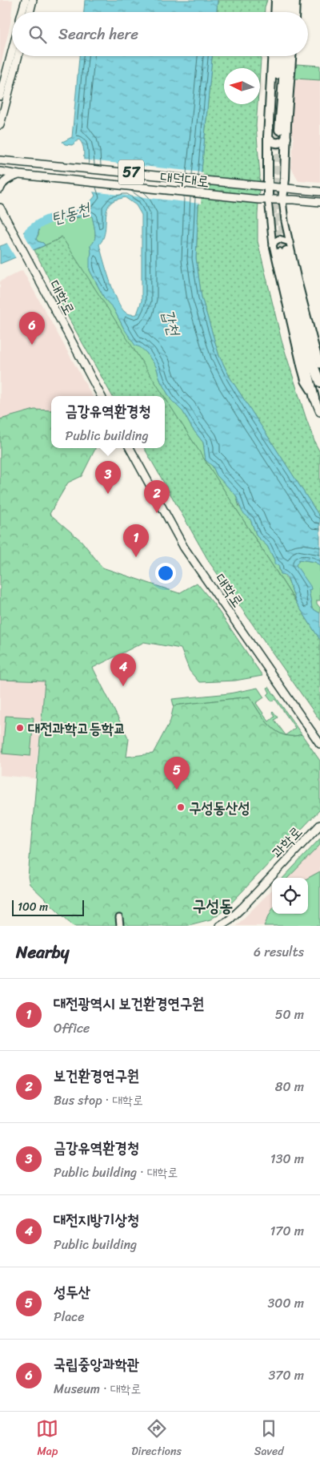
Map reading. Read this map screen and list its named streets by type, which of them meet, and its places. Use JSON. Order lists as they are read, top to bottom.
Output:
{
  "streets": {
    "main road": [
      "57",
      "대덕대로",
      "대학로",
      "과학로"
    ]
  },
  "districts": ["구성동"],
  "water": ["탄동천", "갑천"],
  "places": ["대전과학고등학교", "구성동산성"],
  "scale_bar": "100 m",
  "north": "left",
  "page": {
    "search": "Search here",
    "pins": [
      "6",
      "3",
      "2",
      "1",
      "4",
      "5"
    ],
    "popup": ["금강유역환경청", "Public building"],
    "scale": "100 m",
    "heading": ["Nearby", "6 results"],
    "list": [
      {
        "mark": "1",
        "name": "대전광역시 보건환경연구원",
        "note": "Office",
        "value": "50 m"
      },
      {
        "mark": "2",
        "name": "보건환경연구원",
        "note": "Bus stop · 대학로",
        "value": "80 m"
      },
      {
        "mark": "3",
        "name": "금강유역환경청",
        "note": "Public building · 대학로",
        "value": "130 m"
      },
      {
        "mark": "4",
        "name": "대전지방기상청",
        "note": "Public building",
        "value": "170 m"
      },
      {
        "mark": "5",
        "name": "성두산",
        "note": "Place",
        "value": "300 m"
      },
      {
        "mark": "6",
        "name": "국립중앙과학관",
        "note": "Museum · 대학로",
        "value": "370 m"
      }
    ],
    "nav": ["Map", "Directions", "Saved"]
  }
}
